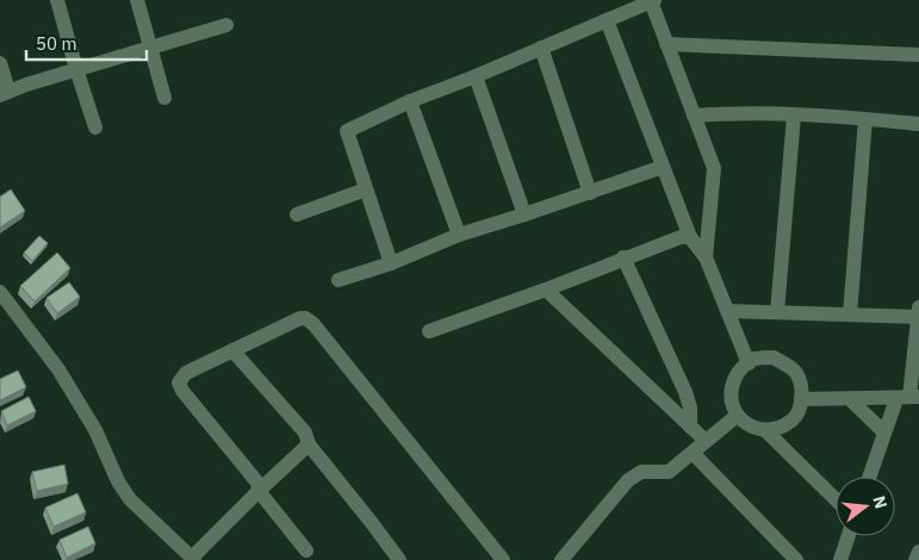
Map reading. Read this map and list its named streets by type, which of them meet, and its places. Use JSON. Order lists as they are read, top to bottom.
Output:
{
  "scale_bar": "50 m",
  "north": "right"
}
